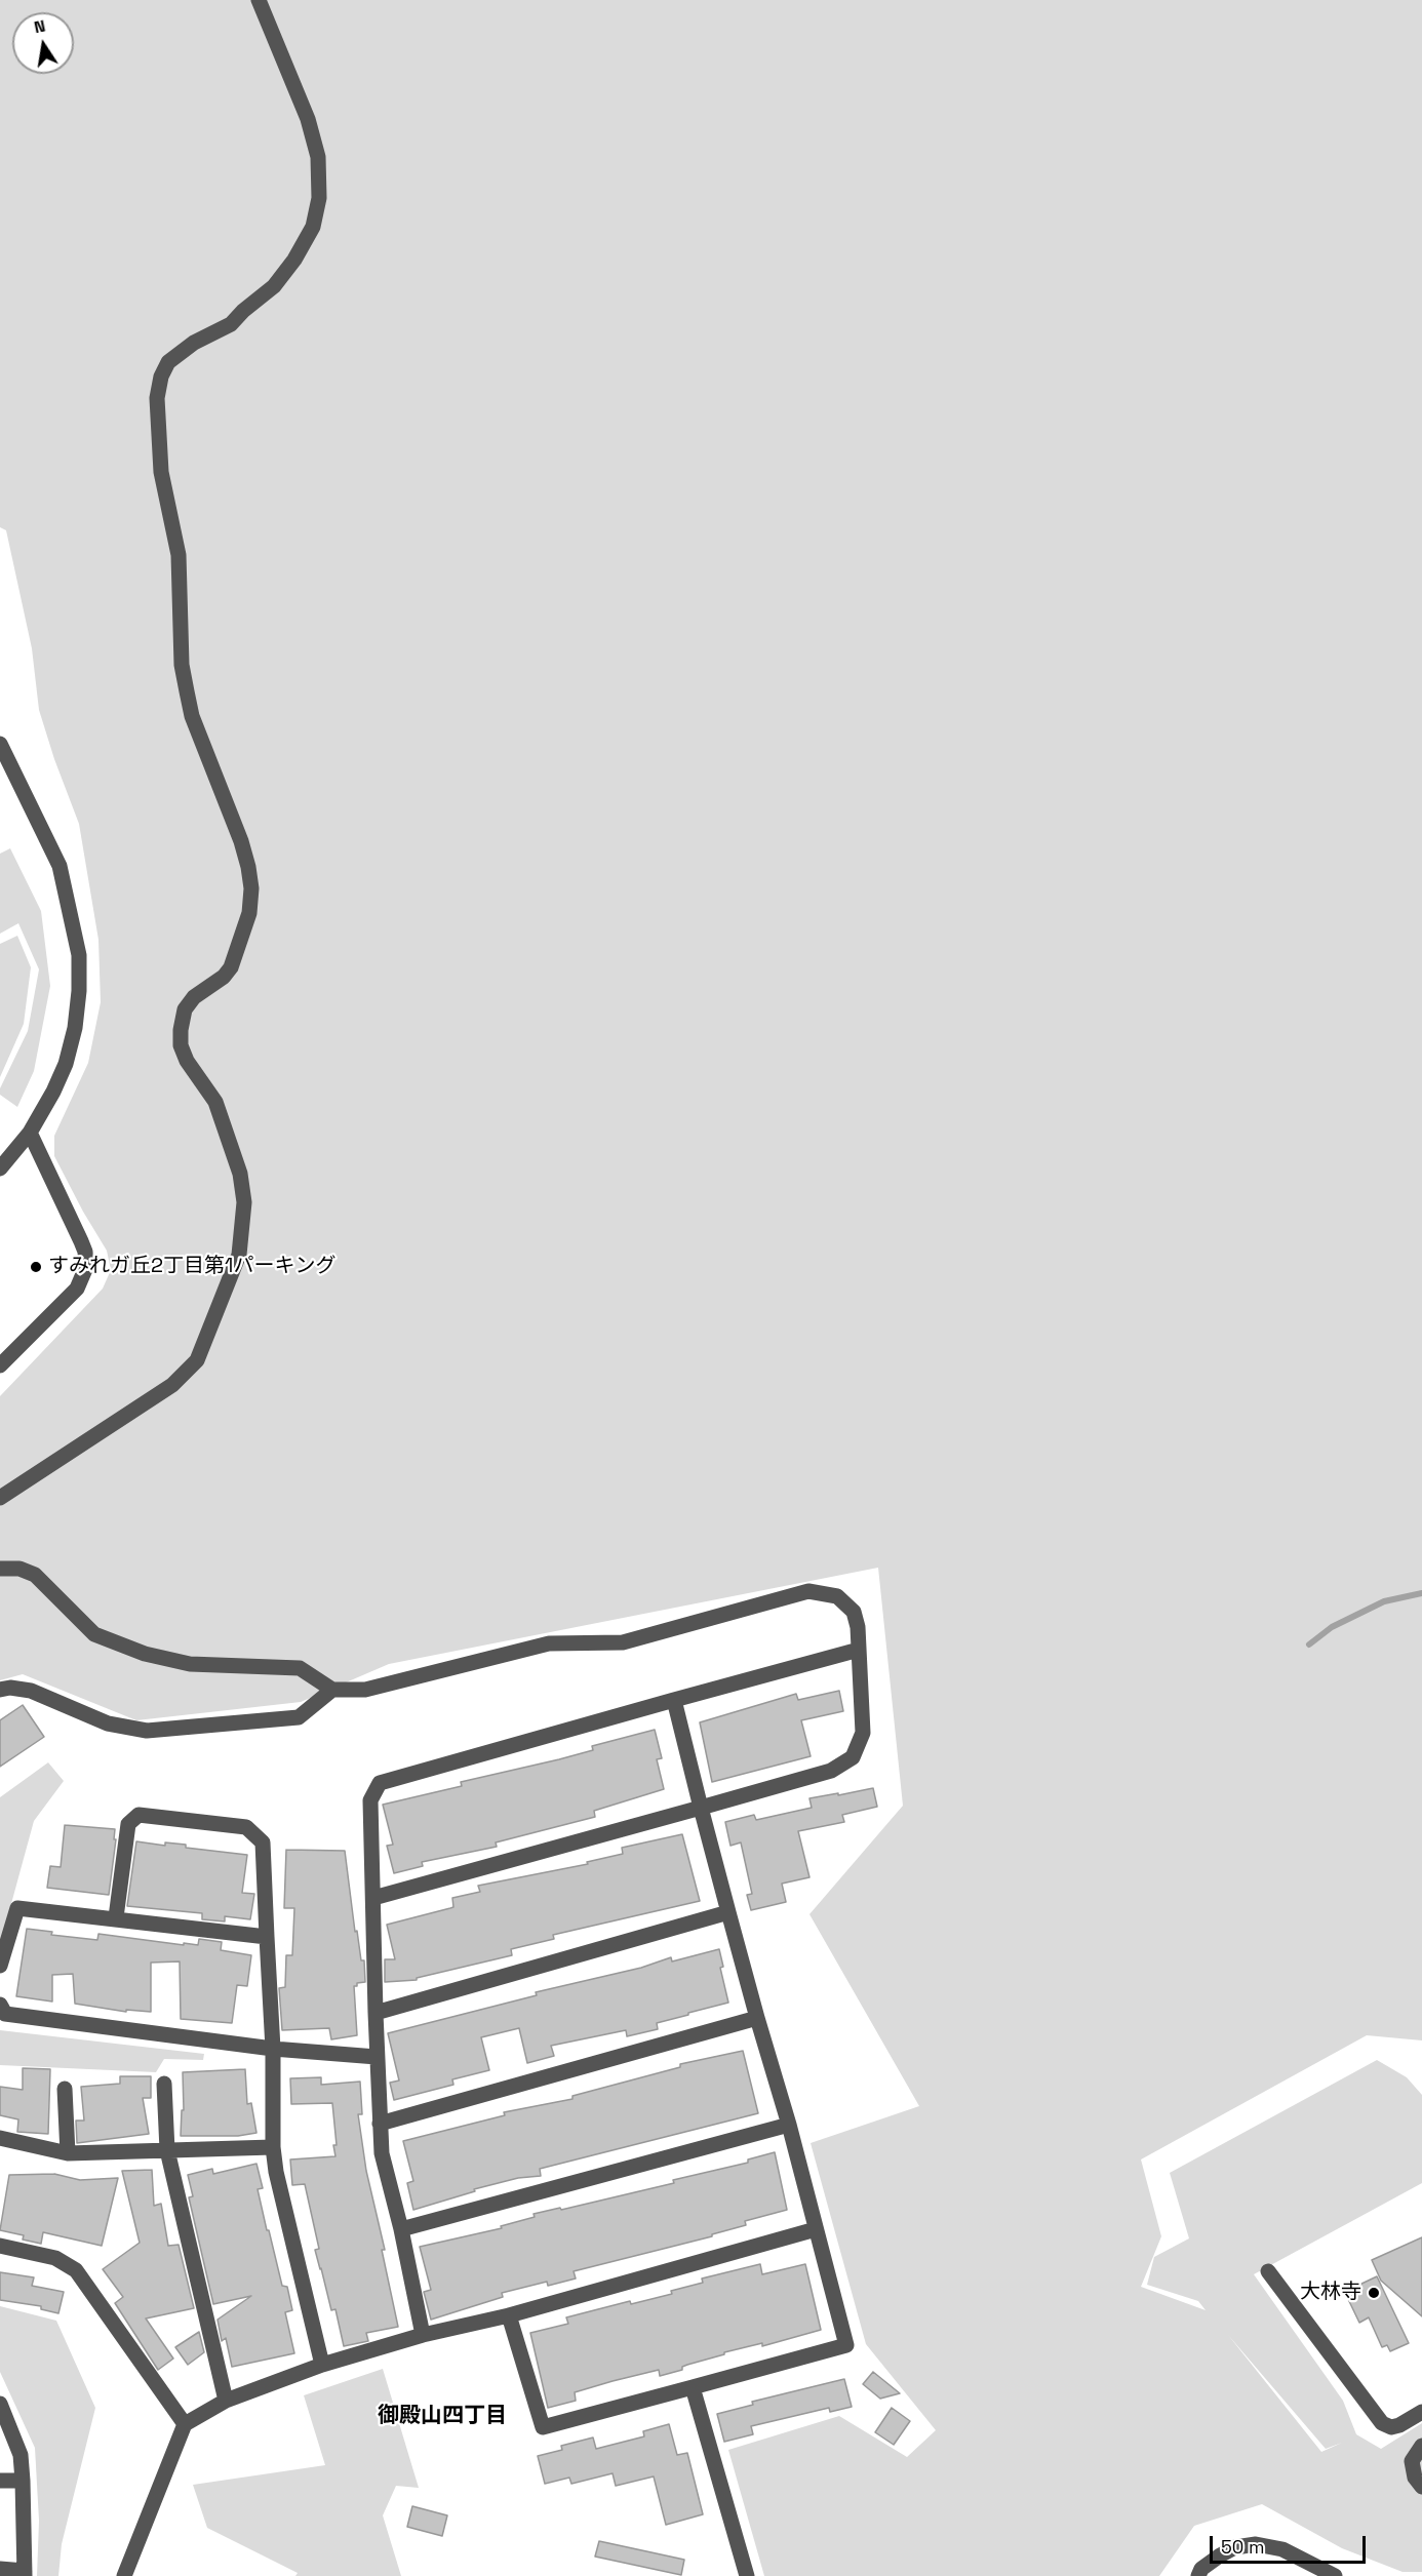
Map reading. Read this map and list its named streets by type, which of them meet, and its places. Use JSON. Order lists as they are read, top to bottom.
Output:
{
  "districts": ["御殿山四丁目"],
  "places": ["すみれガ丘2丁目第1パーキング", "大林寺"],
  "scale_bar": "50 m",
  "north": "top"
}
